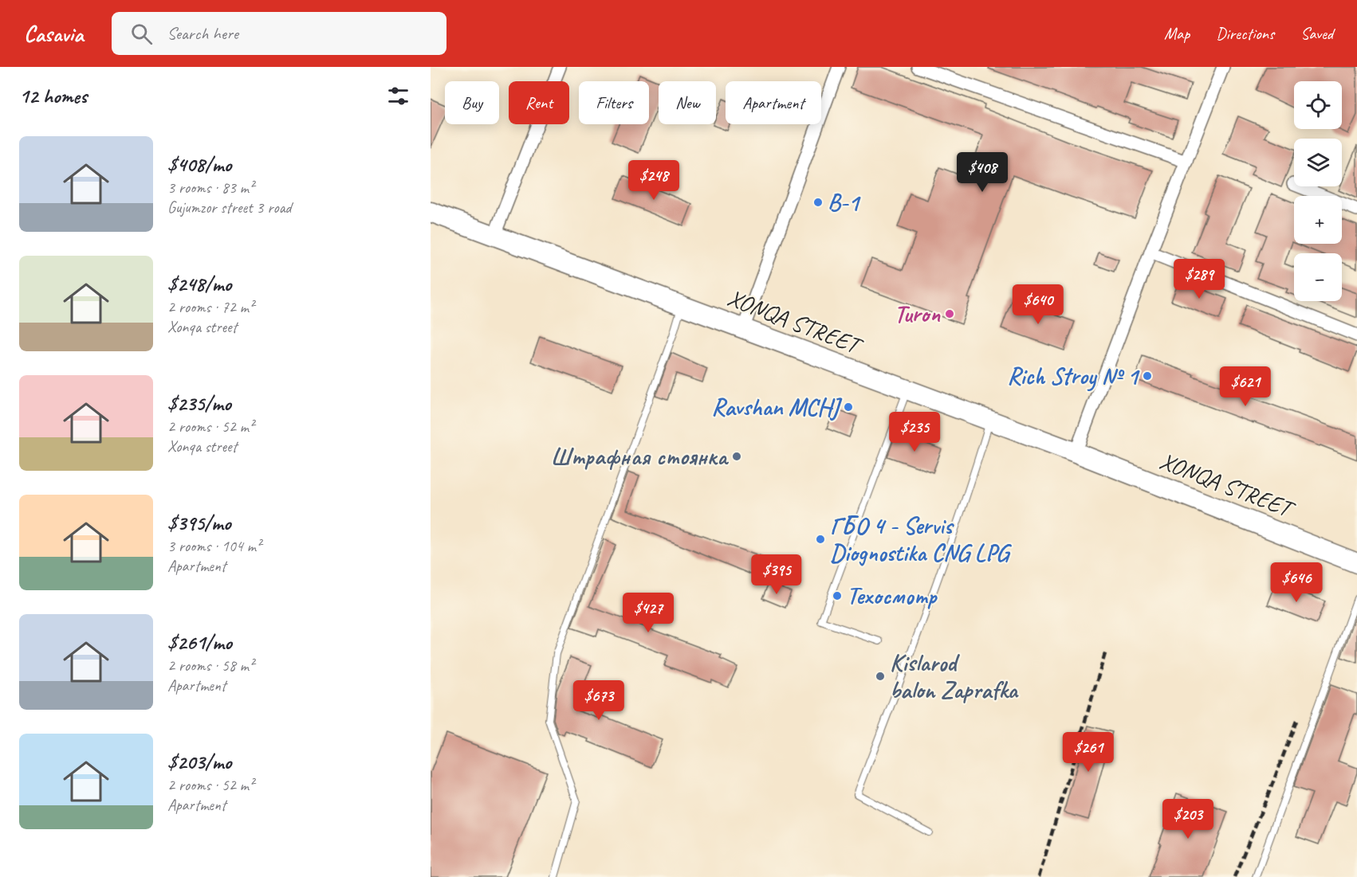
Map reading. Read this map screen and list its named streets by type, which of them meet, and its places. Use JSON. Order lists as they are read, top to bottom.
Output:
{
  "streets": {
    "main road": ["XONQA STREET"]
  },
  "places": [
    "В-1",
    "Turon",
    "Rich Stroy № 1",
    "Ravshan MCHJ",
    "Штрафная стоянка",
    "ГБО 4 - Servis Diognostika CNG LPG",
    "Техосмотр",
    "Kislarod balon Zaprafka"
  ],
  "page": {
    "header": "Casavia",
    "search": "Search here",
    "nav": ["Map", "Directions", "Saved"],
    "heading": "12 homes",
    "map_buttons": ["+", "−"],
    "chip": [
      "Buy",
      "Rent",
      "Filters",
      "New",
      "Apartment"
    ],
    "list": [
      {
        "name": "$408/mo",
        "note": "3 rooms · 83 m² · Gujumzor street 3 road"
      },
      {
        "name": "$248/mo",
        "note": "2 rooms · 72 m² · Xonqa street"
      },
      {
        "name": "$235/mo",
        "note": "2 rooms · 52 m² · Xonqa street"
      },
      {
        "name": "$395/mo",
        "note": "3 rooms · 104 m² · Apartment"
      },
      {
        "name": "$261/mo",
        "note": "2 rooms · 58 m² · Apartment"
      },
      {
        "name": "$203/mo",
        "note": "2 rooms · 52 m² · Apartment"
      }
    ],
    "price": [
      "$408",
      "$248",
      "$289",
      "$640",
      "$621",
      "$235",
      "$395",
      "$646",
      "$427",
      "$673",
      "$261",
      "$203"
    ]
  }
}
